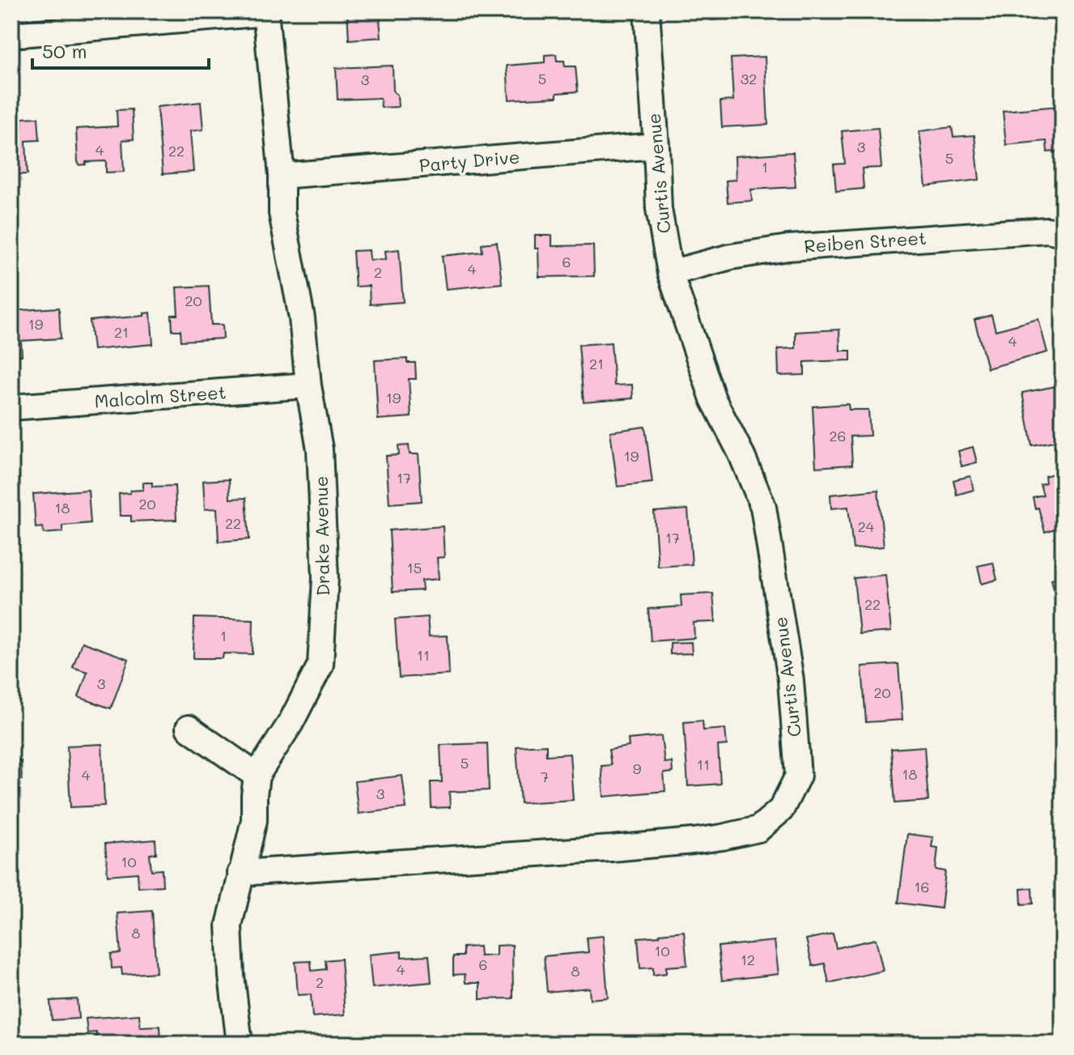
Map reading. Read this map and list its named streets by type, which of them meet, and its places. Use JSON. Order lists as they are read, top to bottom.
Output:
{
  "streets": {
    "street": [
      "Party Drive",
      "Curtis Avenue",
      "Reiben Street",
      "Malcolm Street",
      "Drake Avenue"
    ]
  },
  "crossings": [
    ["Party Drive", "Curtis Avenue"],
    ["Party Drive", "Drake Avenue"],
    ["Curtis Avenue", "Reiben Street"],
    ["Curtis Avenue", "Drake Avenue"],
    ["Malcolm Street", "Drake Avenue"]
  ],
  "house_numbers": [
    "5",
    "32",
    "3",
    "3",
    "4",
    "22",
    "5",
    "1",
    "6",
    "4",
    "2",
    "20",
    "19",
    "21",
    "4",
    "21",
    "19",
    "26",
    "19",
    "17",
    "20",
    "18",
    "22",
    "24",
    "17",
    "15",
    "22",
    "1",
    "11",
    "3",
    "20",
    "5",
    "11",
    "9",
    "18",
    "4",
    "7",
    "3",
    "10",
    "16",
    "8",
    "10",
    "12",
    "6",
    "4",
    "8",
    "2"
  ],
  "scale_bar": "50 m"
}
